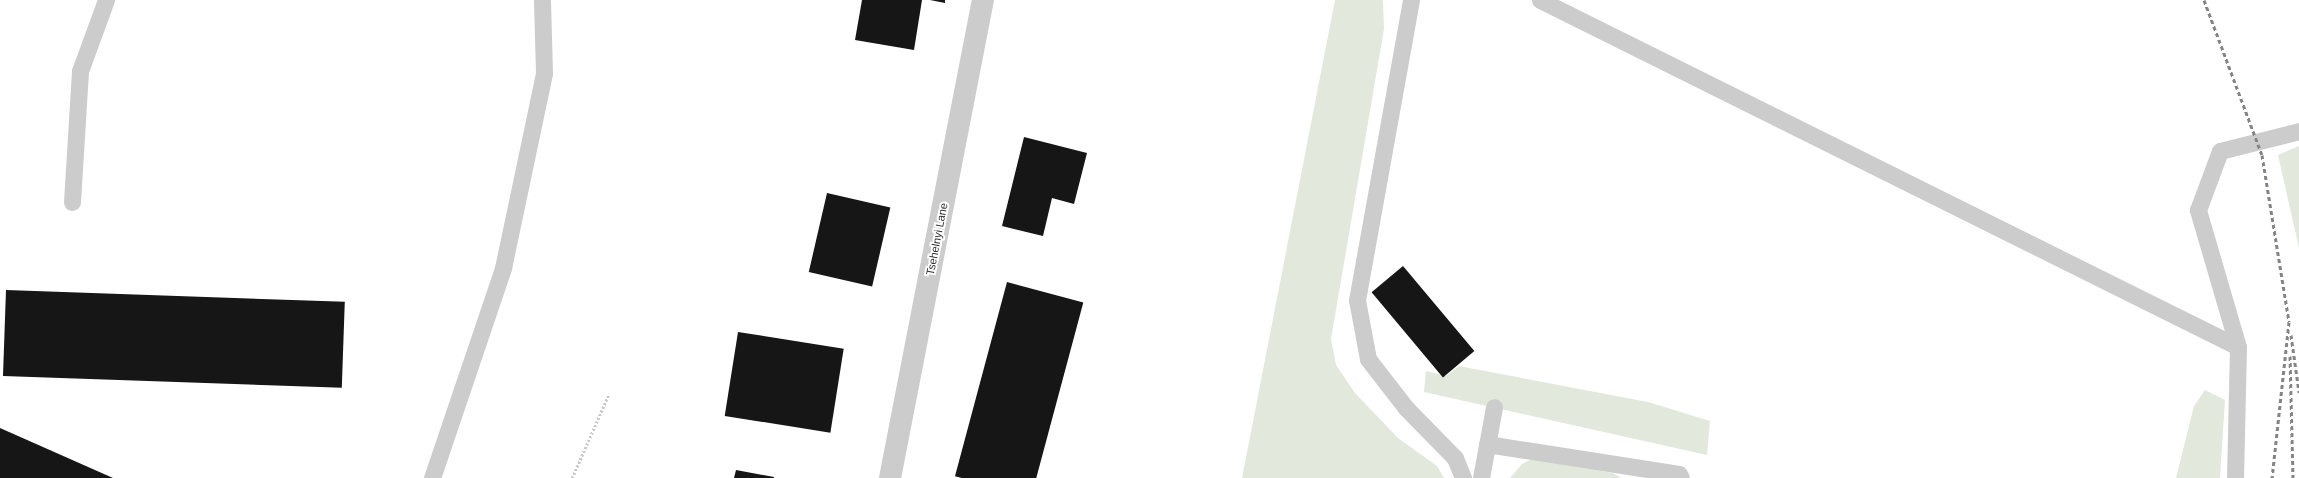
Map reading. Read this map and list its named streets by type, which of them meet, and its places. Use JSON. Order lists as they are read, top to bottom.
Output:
{
  "streets": {
    "street": ["Tsehelnyi Lane"]
  }
}
